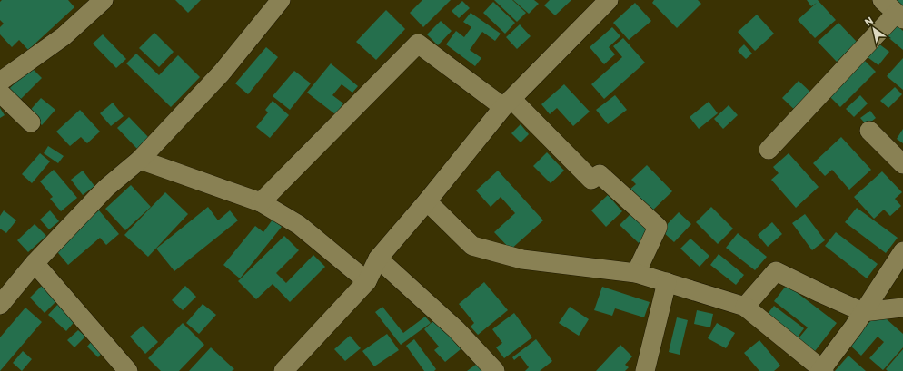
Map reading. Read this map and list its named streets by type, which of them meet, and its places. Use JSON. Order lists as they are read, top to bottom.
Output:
{
  "north": "top left"
}
